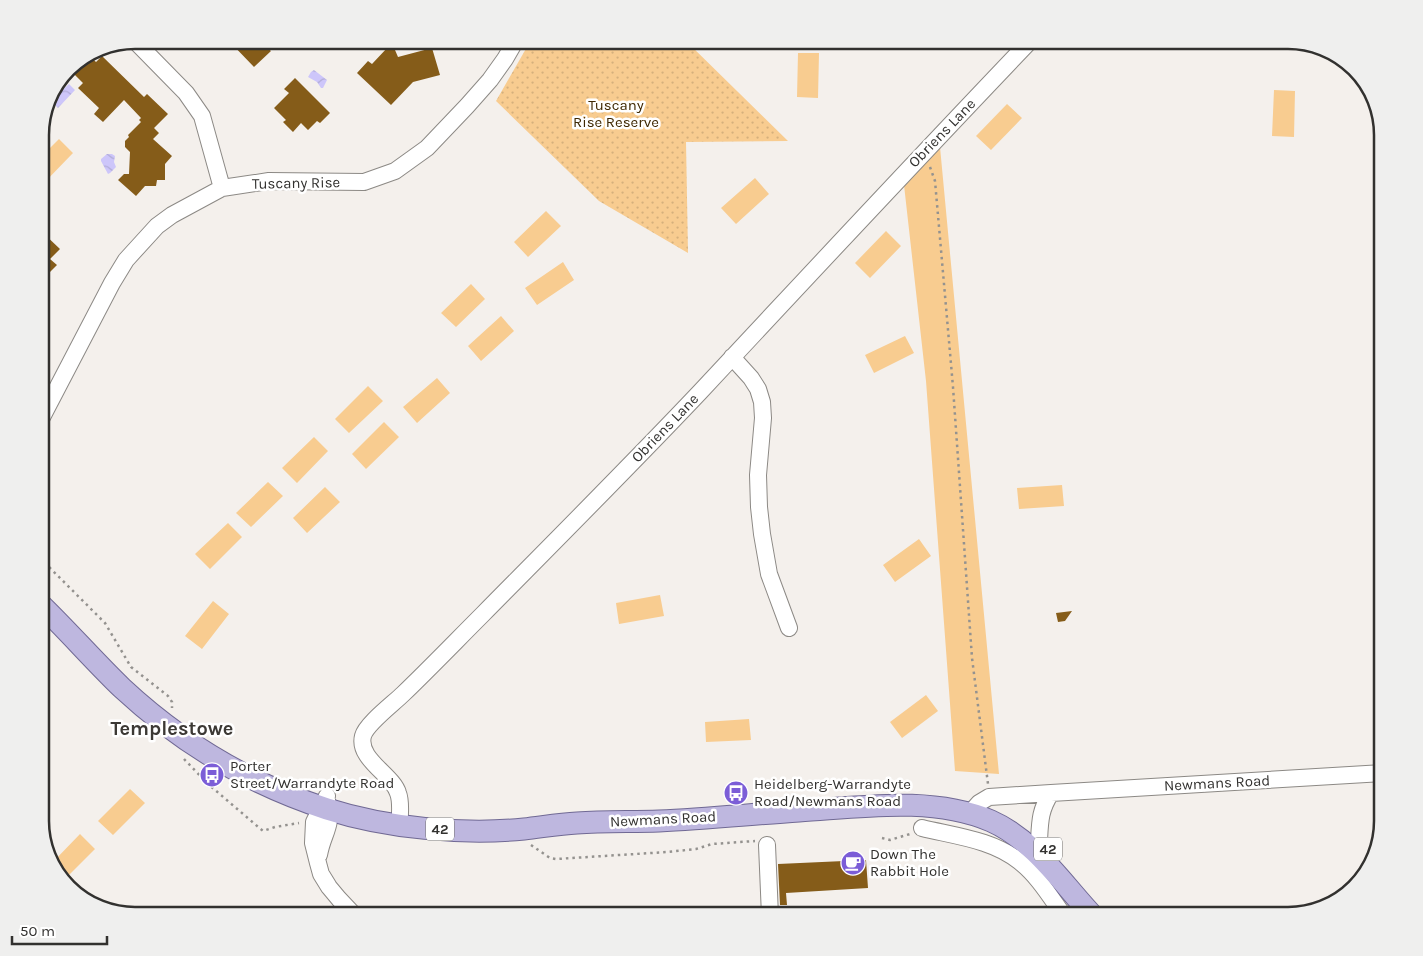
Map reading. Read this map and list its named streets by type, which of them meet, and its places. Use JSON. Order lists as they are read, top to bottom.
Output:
{
  "streets": {
    "main road": ["Newmans Road", "42"],
    "street": ["Obriens Lane", "Tuscany Rise"]
  },
  "crossings": [
    ["Obriens Lane", "Newmans Road"],
    ["Newmans Road", "42"]
  ],
  "districts": ["Templestowe"],
  "parks": ["Tuscany Rise Reserve"],
  "places": {
    "bus stop": ["Porter Street/Warrandyte Road", "Heidelberg-Warrandyte Road/Newmans Road"],
    "cafe": ["Down The Rabbit Hole"]
  },
  "scale_bar": "50 m"
}
